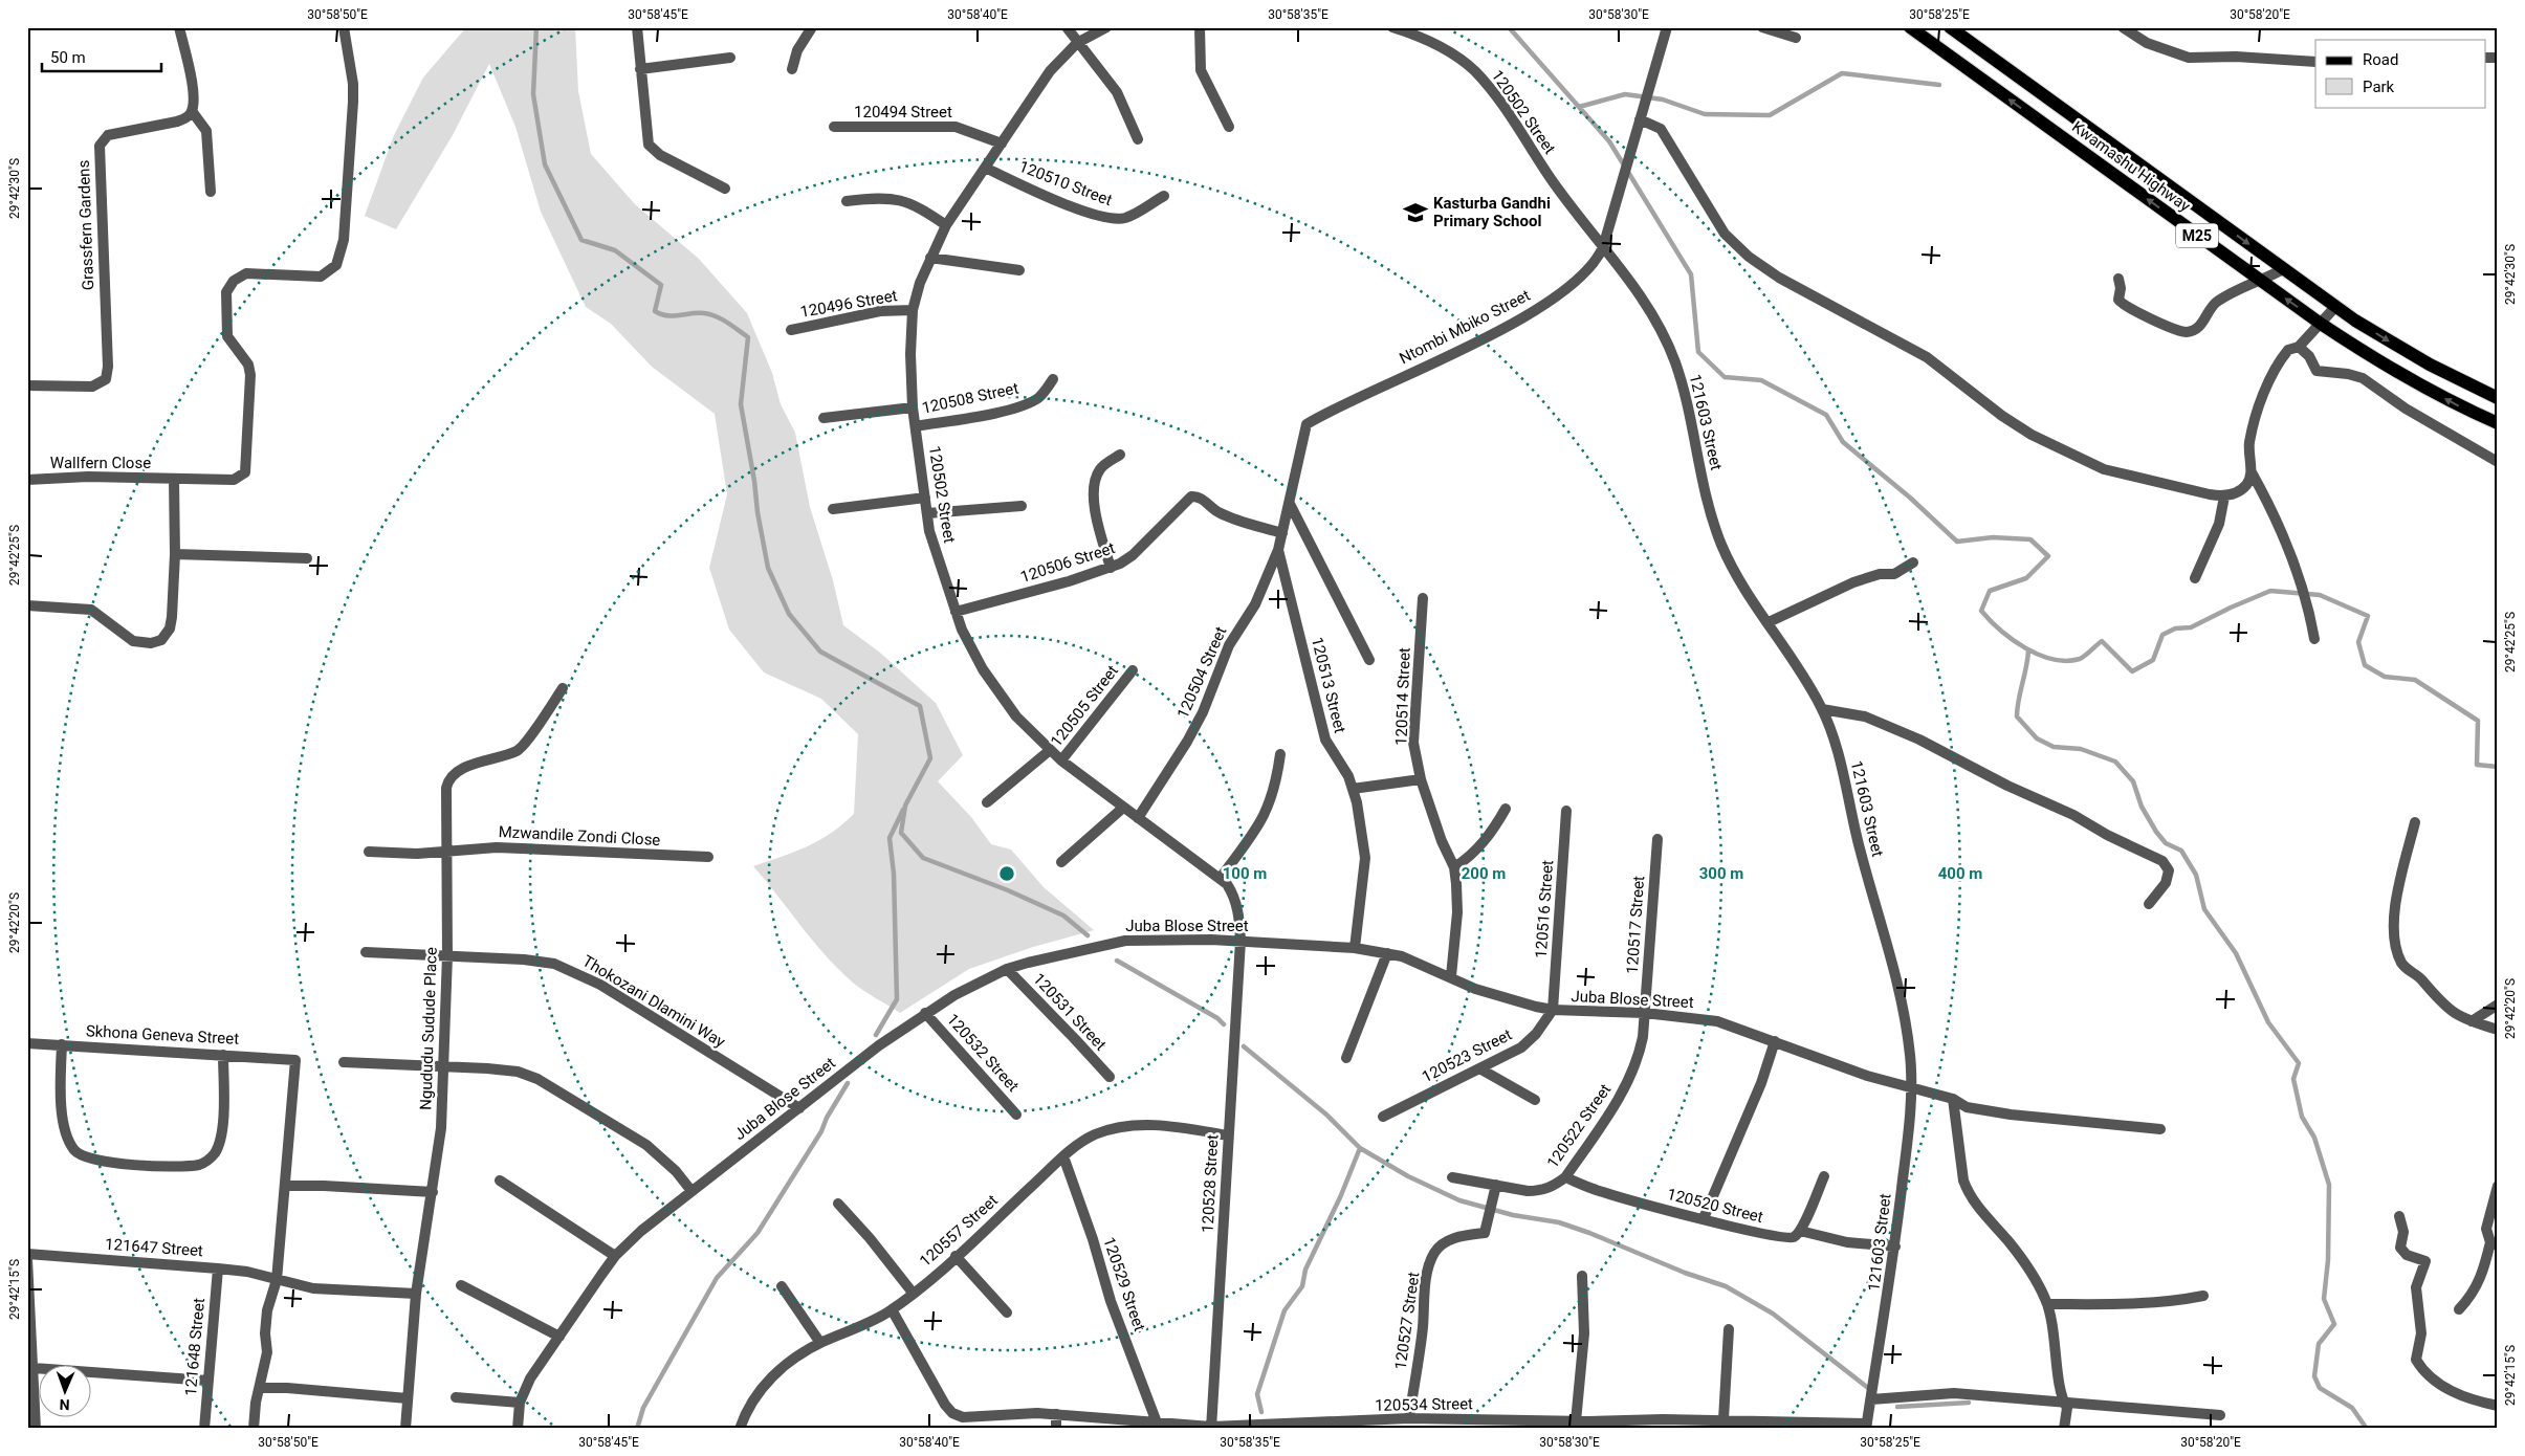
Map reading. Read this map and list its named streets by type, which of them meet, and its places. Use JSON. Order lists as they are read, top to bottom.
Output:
{
  "streets": {
    "main road": ["Kwamashu Highway", "M25"],
    "street": [
      "120494 Street",
      "120502 Street",
      "120510 Street",
      "Grassfern Gardens",
      "120496 Street",
      "Ntombi Mbiko Street",
      "120508 Street",
      "121603 Street",
      "Wallfern Close",
      "120506 Street",
      "120504 Street",
      "120513 Street",
      "120514 Street",
      "120505 Street",
      "Mzwandile Zondi Close",
      "120516 Street",
      "120517 Street",
      "Juba Blose Street",
      "Thokozani Dlamini Way",
      "120531 Street",
      "Ngududu Sudude Place",
      "Skhona Geneva Street",
      "120532 Street",
      "120523 Street",
      "120522 Street",
      "120528 Street",
      "120520 Street",
      "120557 Street",
      "121647 Street",
      "120529 Street",
      "120527 Street",
      "121648 Street",
      "120534 Street"
    ]
  },
  "crossings": [
    ["120494 Street", "120502 Street"],
    ["120502 Street", "120510 Street"],
    ["120502 Street", "120496 Street"],
    ["120502 Street", "Ntombi Mbiko Street"],
    ["120502 Street", "120508 Street"],
    ["120502 Street", "121603 Street"],
    ["120502 Street", "120506 Street"],
    ["120502 Street", "120504 Street"],
    ["120502 Street", "120505 Street"],
    ["120502 Street", "Juba Blose Street"],
    ["120502 Street", "120528 Street"],
    ["Ntombi Mbiko Street", "121603 Street"],
    ["Ntombi Mbiko Street", "120504 Street"],
    ["121603 Street", "Juba Blose Street"],
    ["121603 Street", "120534 Street"],
    ["120506 Street", "120504 Street"],
    ["120504 Street", "120513 Street"],
    ["120513 Street", "Juba Blose Street"],
    ["120514 Street", "Juba Blose Street"],
    ["Mzwandile Zondi Close", "Ngududu Sudude Place"],
    ["120516 Street", "Juba Blose Street"],
    ["120516 Street", "120523 Street"],
    ["120517 Street", "Juba Blose Street"],
    ["120517 Street", "120522 Street"],
    ["Juba Blose Street", "Thokozani Dlamini Way"],
    ["Juba Blose Street", "120531 Street"],
    ["Juba Blose Street", "120532 Street"],
    ["Juba Blose Street", "120523 Street"],
    ["Juba Blose Street", "120522 Street"],
    ["Juba Blose Street", "120528 Street"],
    ["Thokozani Dlamini Way", "Ngududu Sudude Place"],
    ["Ngududu Sudude Place", "121647 Street"],
    ["120522 Street", "120520 Street"],
    ["120522 Street", "120527 Street"],
    ["120528 Street", "120557 Street"],
    ["120528 Street", "120534 Street"],
    ["120557 Street", "120529 Street"],
    ["120557 Street", "120534 Street"],
    ["121647 Street", "121648 Street"],
    ["120529 Street", "120534 Street"],
    ["120527 Street", "120534 Street"]
  ],
  "places": {
    "school or university": ["Kasturba Gandhi Primary School"]
  },
  "legend": ["Road", "Park"],
  "scale_bar": "50 m",
  "north": "bottom",
  "coordinates": [
    "30°58'50\"E",
    "30°58'45\"E",
    "30°58'40\"E",
    "30°58'35\"E",
    "30°58'30\"E",
    "30°58'25\"E",
    "30°58'20\"E",
    "29°42'30\"S",
    "29°42'25\"S",
    "29°42'20\"S",
    "29°42'15\"S"
  ],
  "rings": [
    "100 m",
    "200 m",
    "300 m",
    "400 m"
  ]
}
